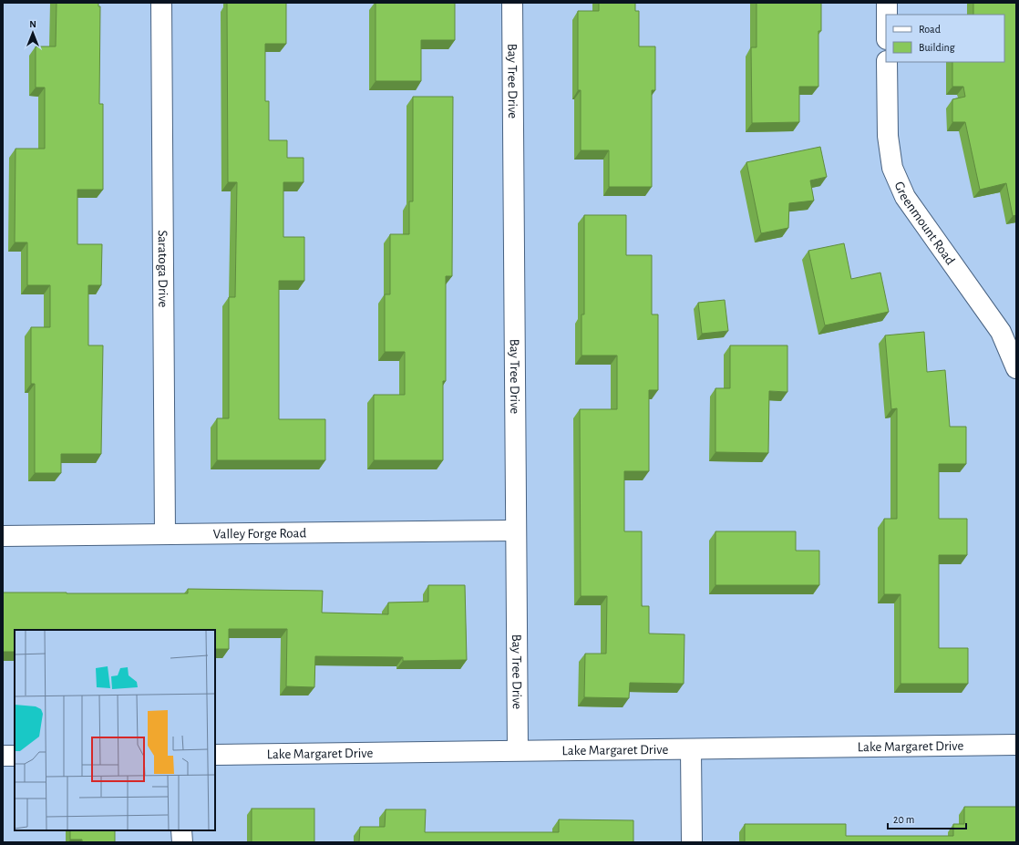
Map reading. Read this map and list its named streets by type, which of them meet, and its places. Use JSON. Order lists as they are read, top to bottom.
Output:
{
  "streets": {
    "street": [
      "Bay Tree Drive",
      "Greenmount Road",
      "Saratoga Drive",
      "Valley Forge Road",
      "Lake Margaret Drive"
    ]
  },
  "crossings": [
    ["Bay Tree Drive", "Valley Forge Road"],
    ["Bay Tree Drive", "Lake Margaret Drive"],
    ["Saratoga Drive", "Valley Forge Road"]
  ],
  "legend": ["Road", "Building"],
  "scale_bar": "20 m",
  "north": "top"
}
